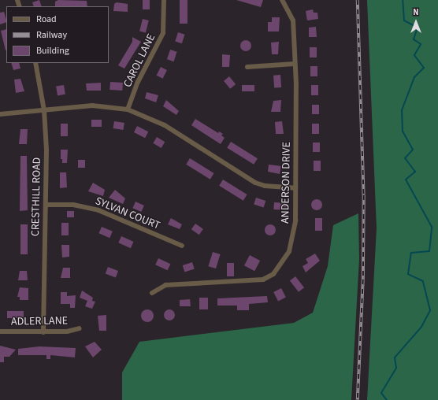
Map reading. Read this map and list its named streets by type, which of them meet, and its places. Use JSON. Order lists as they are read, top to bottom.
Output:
{
  "streets": {
    "street": [
      "CAROL LANE",
      "ANDERSON DRIVE",
      "CRESTHILL ROAD",
      "SYLVAN COURT",
      "ADLER LANE"
    ]
  },
  "crossings": [
    ["CRESTHILL ROAD", "SYLVAN COURT"],
    ["CRESTHILL ROAD", "ADLER LANE"]
  ],
  "legend": ["Road", "Railway", "Building"],
  "north": "top"
}
